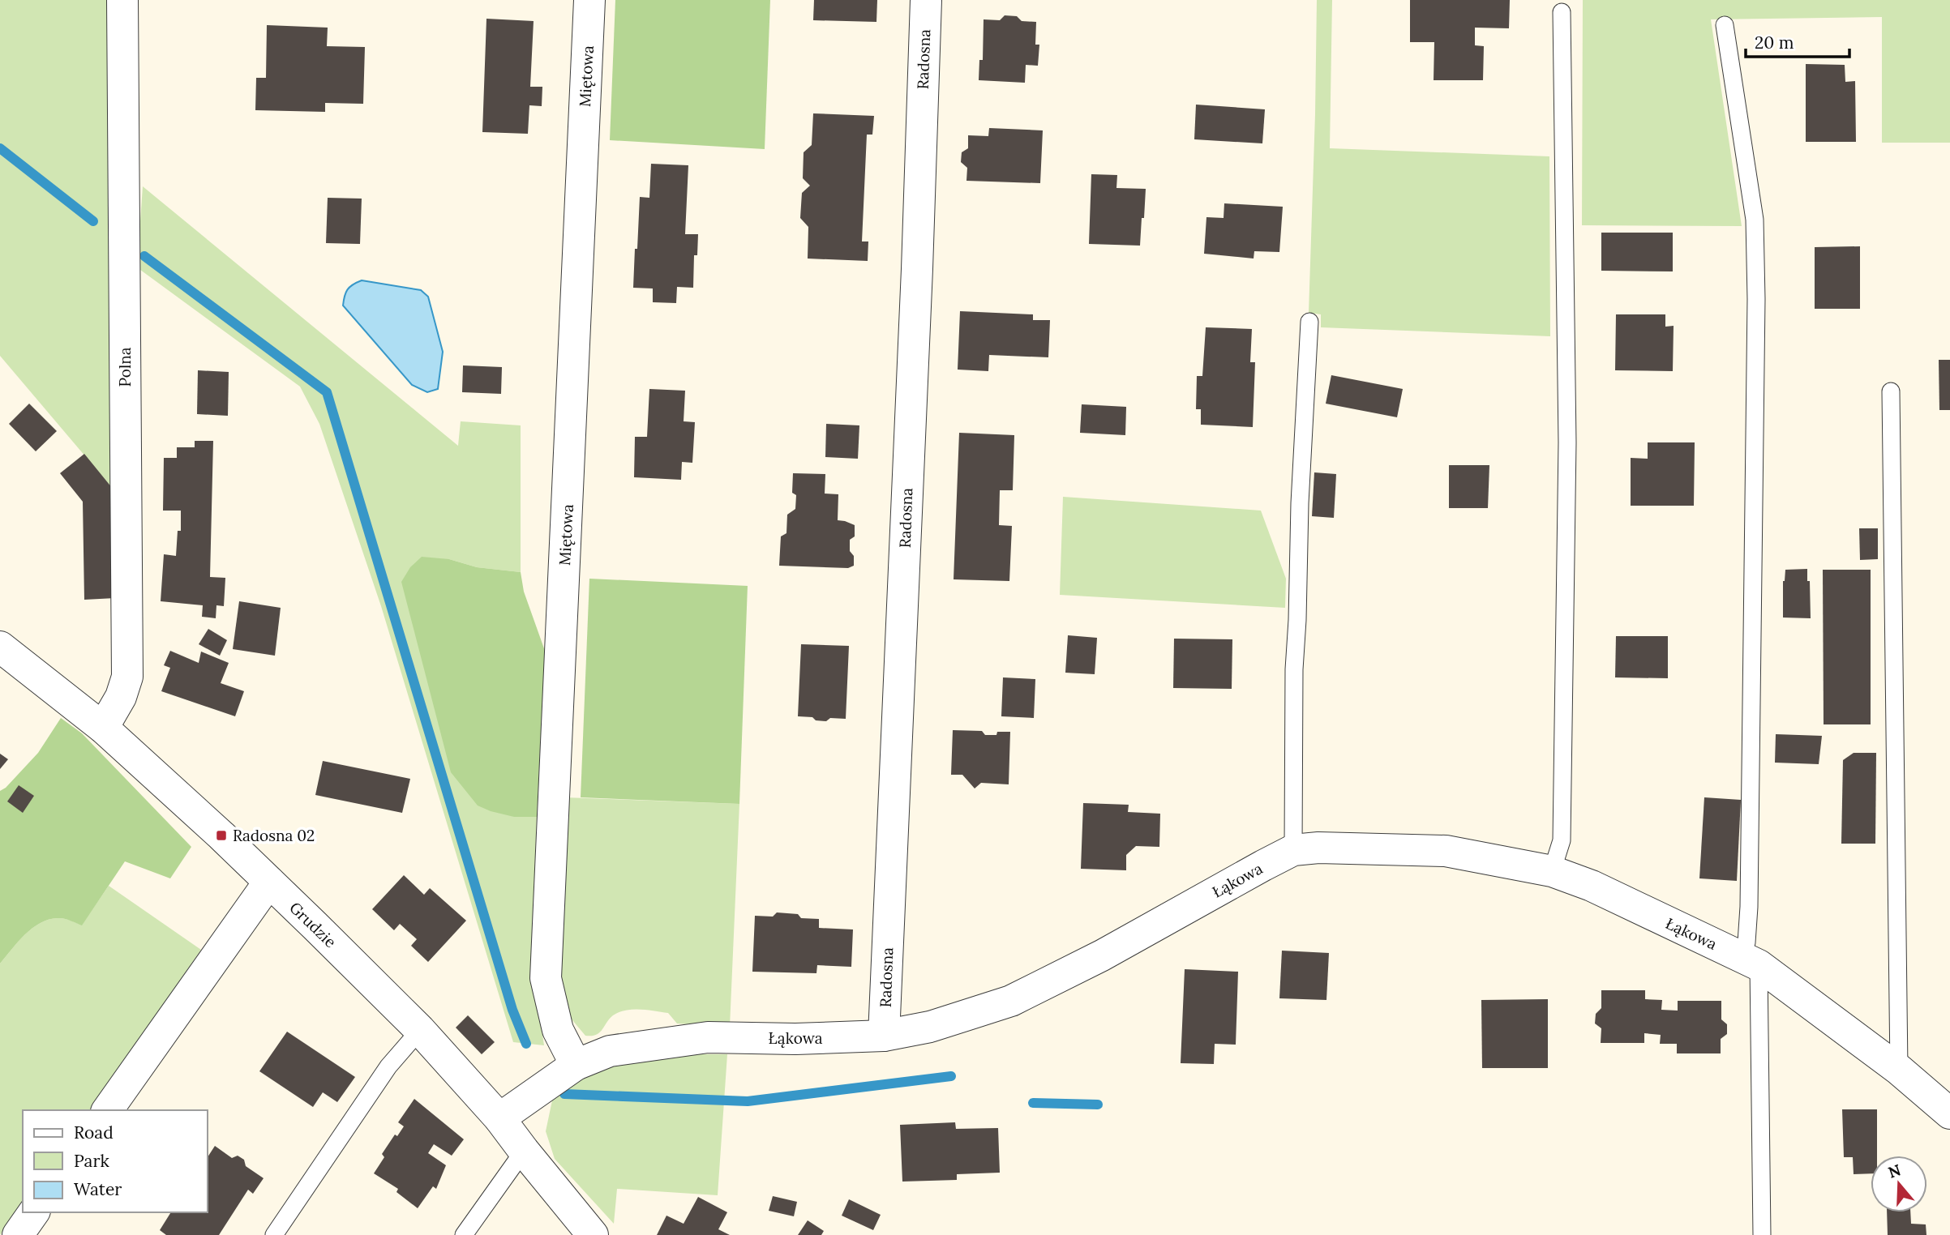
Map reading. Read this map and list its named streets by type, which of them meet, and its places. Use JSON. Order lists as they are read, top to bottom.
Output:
{
  "streets": {
    "street": [
      "Radosna",
      "Miętowa",
      "Polna",
      "Łąkowa",
      "Grudzie"
    ]
  },
  "crossings": [
    ["Radosna", "Łąkowa"],
    ["Miętowa", "Łąkowa"],
    ["Polna", "Grudzie"],
    ["Łąkowa", "Grudzie"]
  ],
  "places": {
    "transit": ["Radosna 02"]
  },
  "legend": ["Road", "Park", "Water"],
  "scale_bar": "20 m",
  "north": "top"
}
